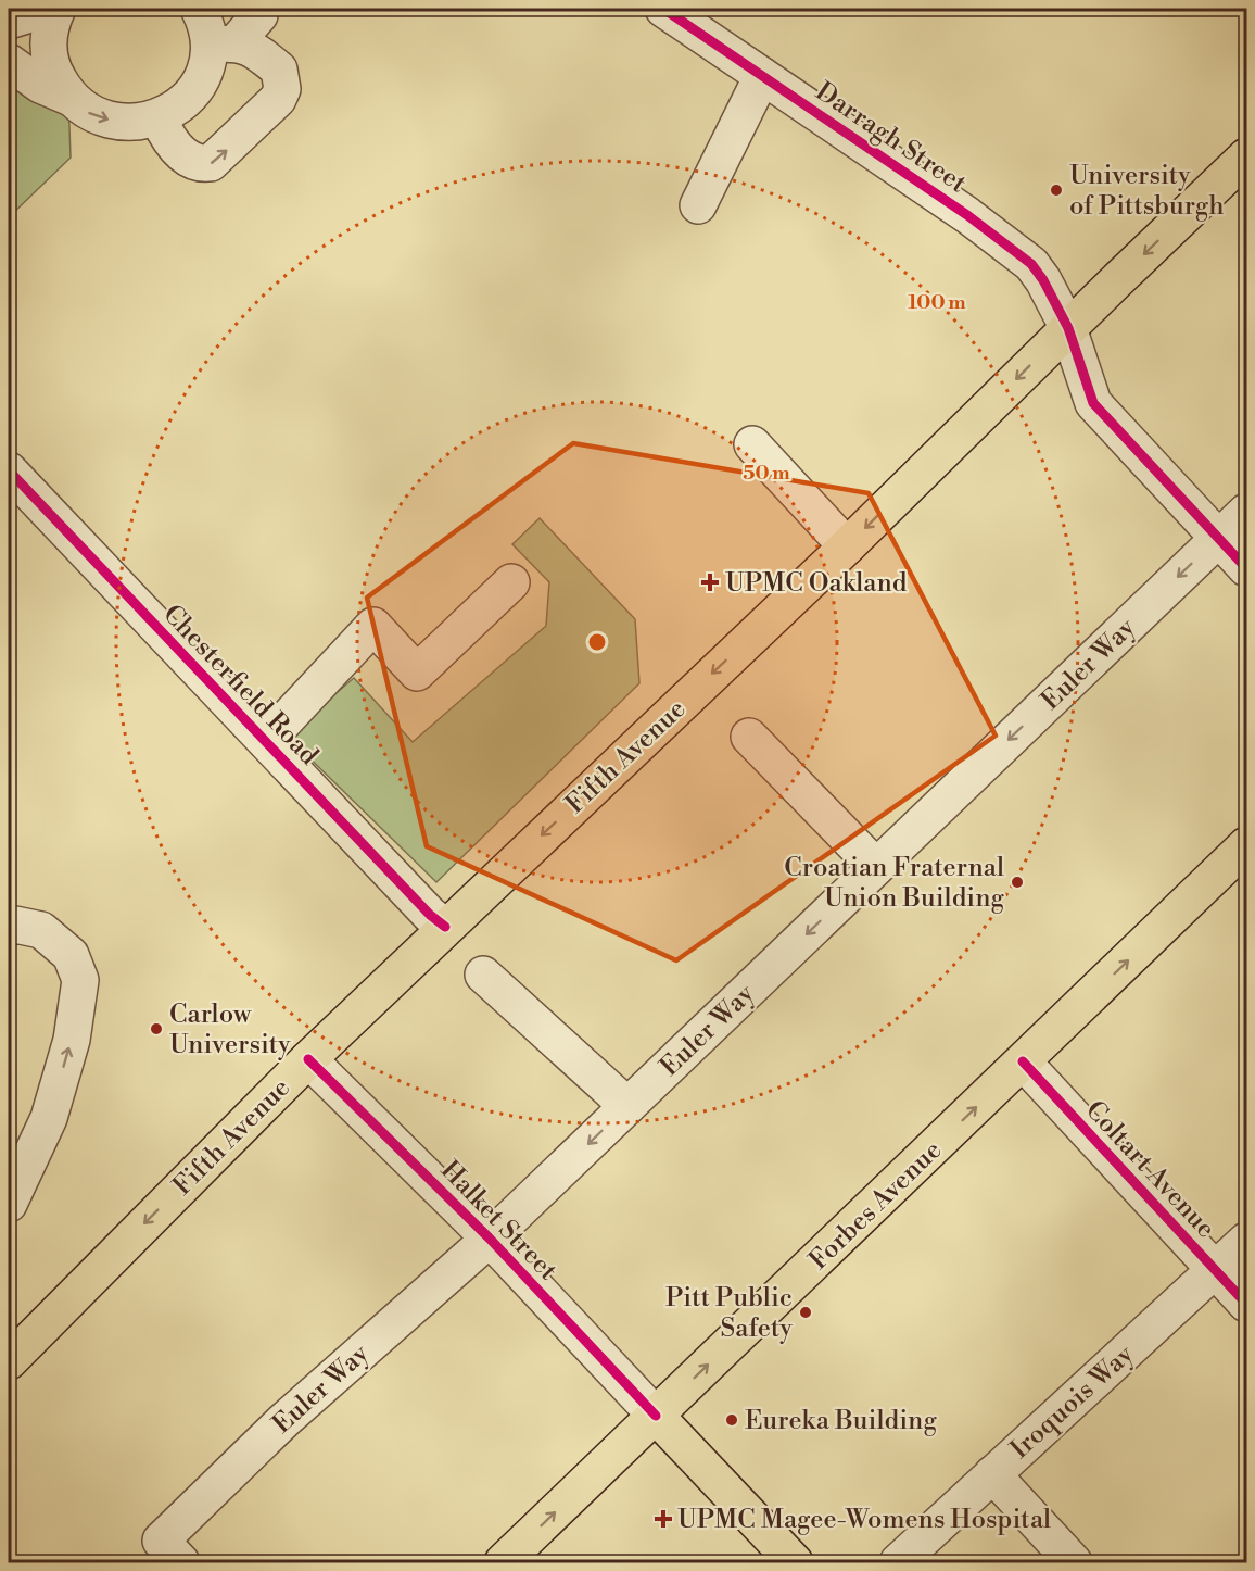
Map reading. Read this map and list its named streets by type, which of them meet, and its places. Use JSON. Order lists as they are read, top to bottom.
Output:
{
  "streets": {
    "main road": ["Fifth Avenue", "Forbes Avenue", "Halket Street"],
    "street": [
      "Darragh Street",
      "Euler Way",
      "Chesterfield Road",
      "Coltart Avenue",
      "Iroquois Way"
    ]
  },
  "crossings": [
    ["Darragh Street", "Euler Way"],
    ["Darragh Street", "Fifth Avenue"],
    ["Euler Way", "Halket Street"],
    ["Chesterfield Road", "Fifth Avenue"],
    ["Fifth Avenue", "Halket Street"],
    ["Coltart Avenue", "Forbes Avenue"],
    ["Coltart Avenue", "Iroquois Way"],
    ["Forbes Avenue", "Halket Street"]
  ],
  "one_way": ["Euler Way", "Fifth Avenue", "Forbes Avenue"],
  "places": {
    "other": [
      "University of Pittsburgh",
      "Croatian Fraternal Union Building",
      "Carlow University",
      "Pitt Public Safety",
      "Eureka Building"
    ],
    "health": ["UPMC Oakland", "UPMC Magee-Womens Hospital"]
  },
  "rings": ["100 m", "50 m"]
}
